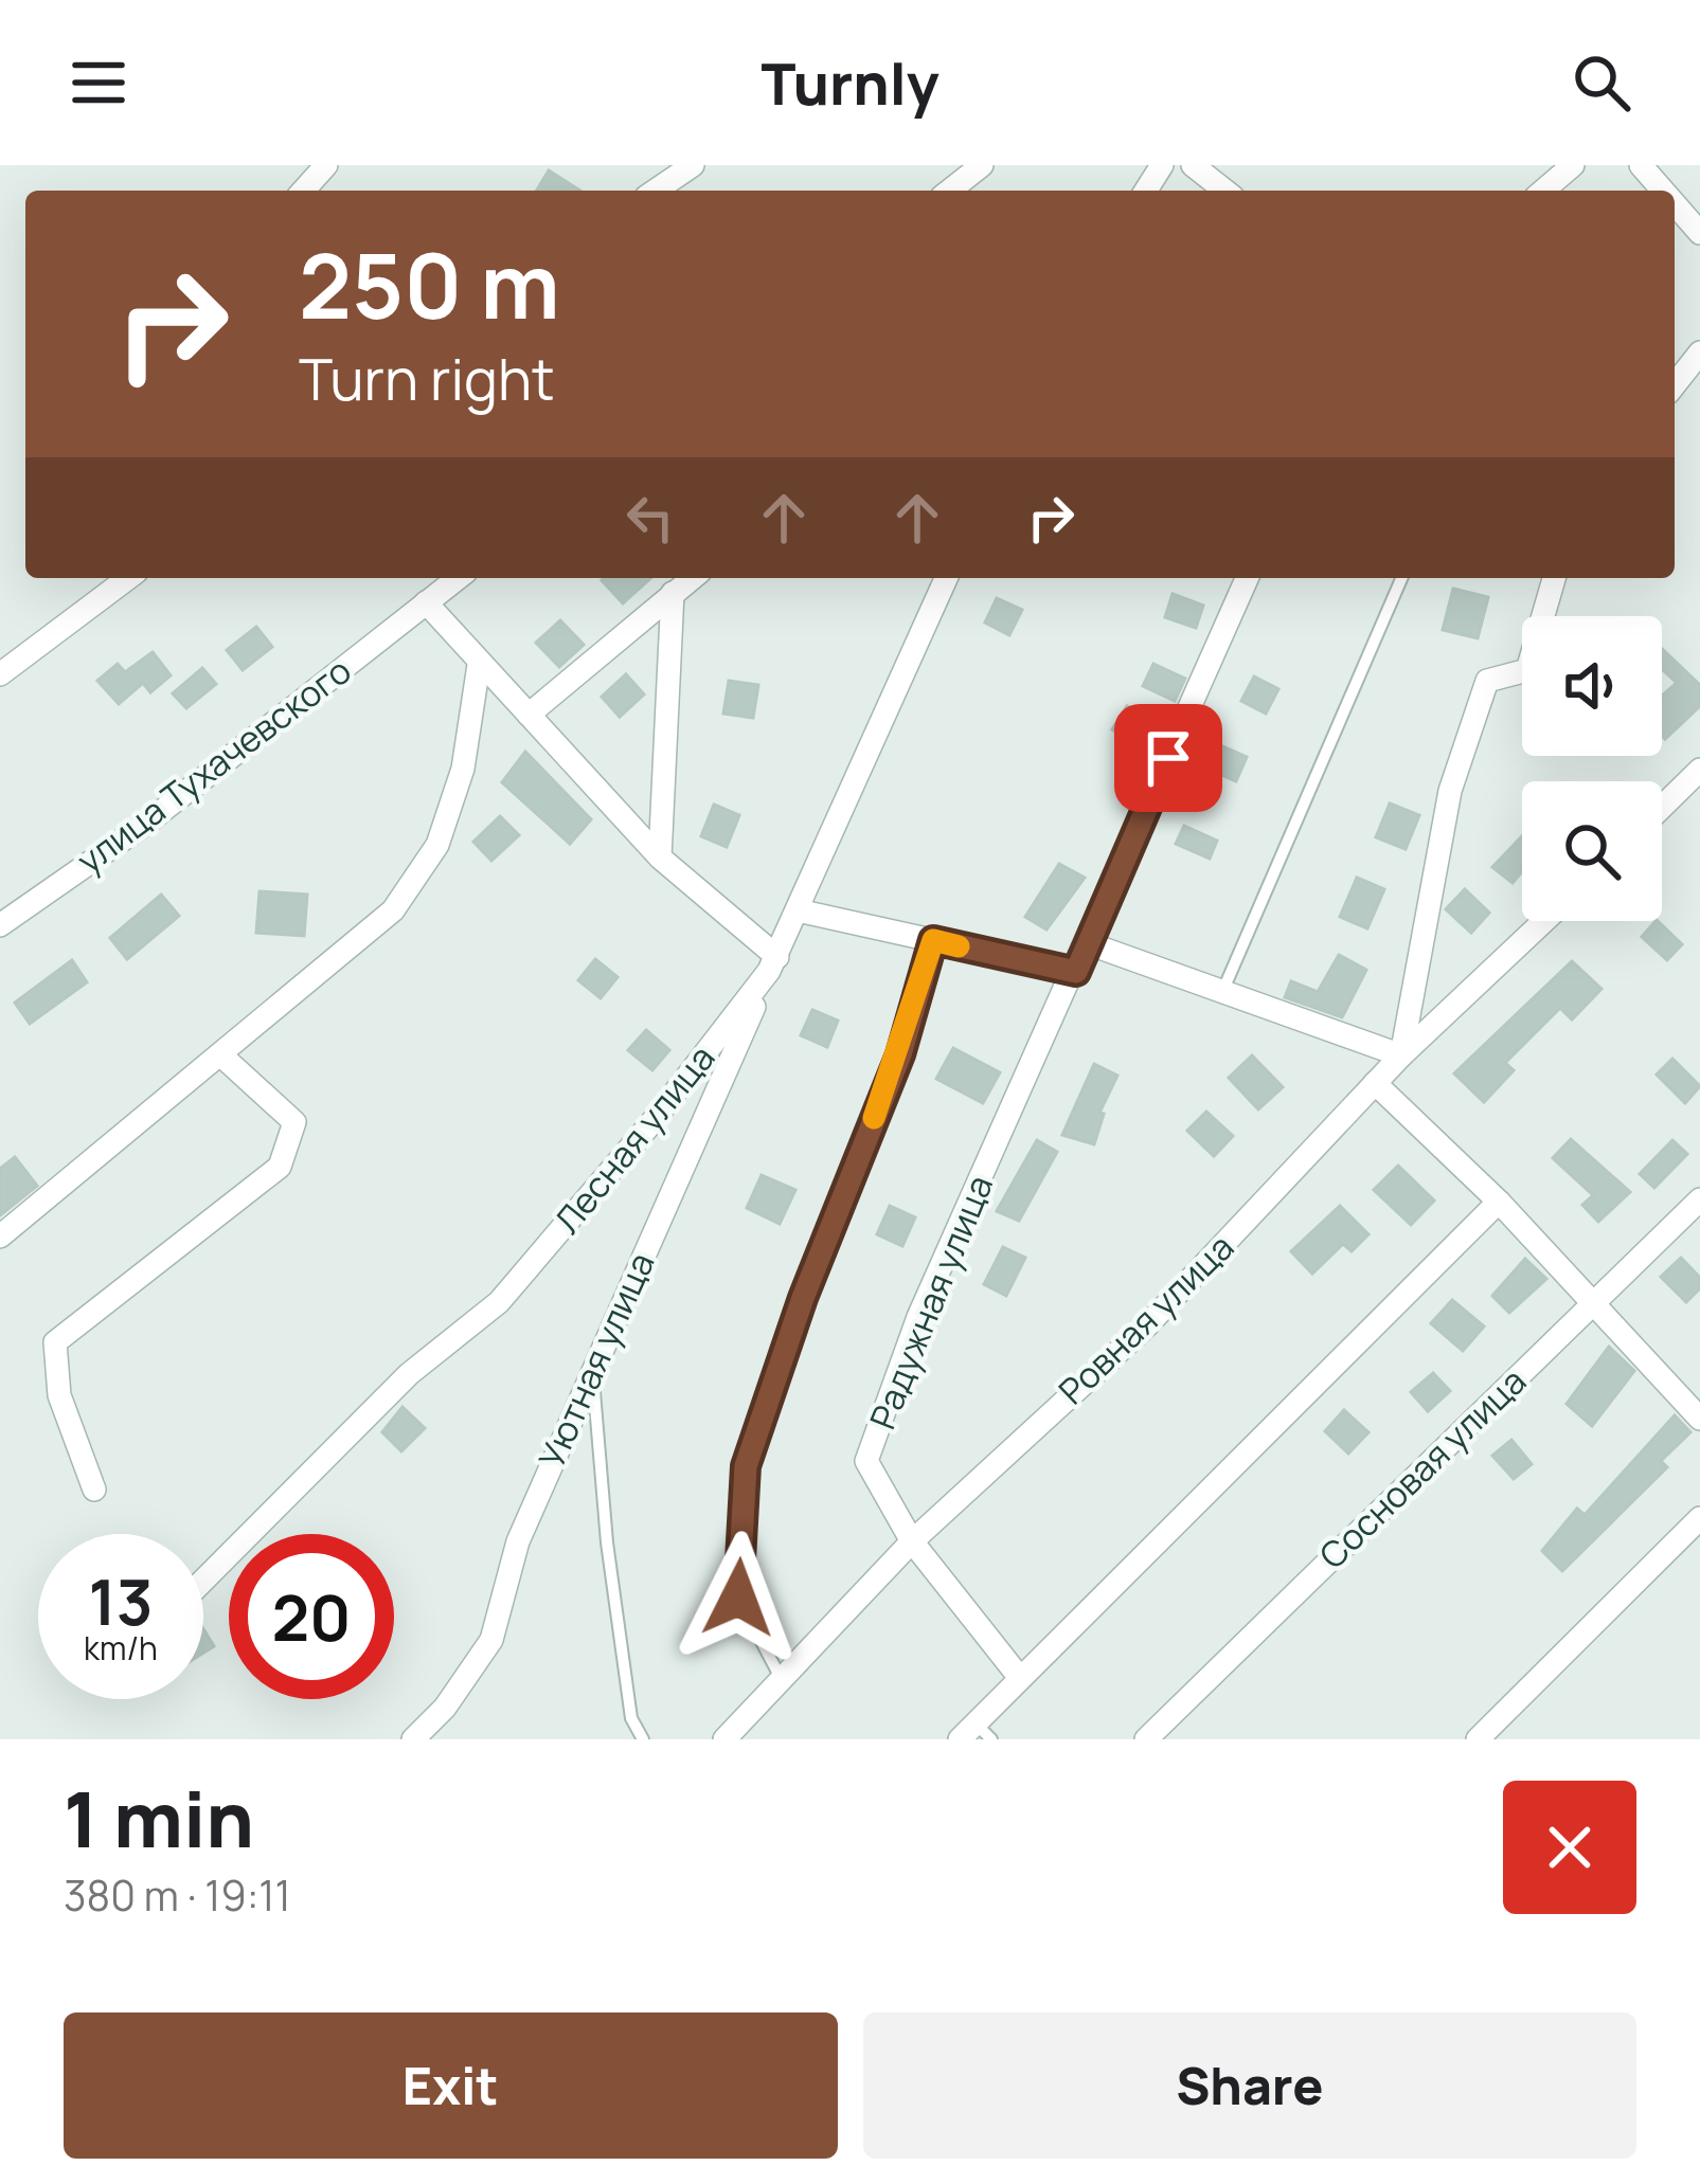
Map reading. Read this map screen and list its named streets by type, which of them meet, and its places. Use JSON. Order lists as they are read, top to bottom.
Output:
{
  "streets": {
    "street": [
      "улица Тухачевского",
      "Лесная улица",
      "Радужная улица",
      "Ровная улица",
      "Уютная улица",
      "Сосновая улица"
    ]
  },
  "crossings": [
    ["Лесная улица", "Уютная улица"],
    ["Радужная улица", "Ровная улица"]
  ],
  "page": {
    "header": "Turnly",
    "turn": ["250 m", "Turn right"],
    "speed": "13 km/h",
    "limit": "20",
    "heading": ["1 min", "380 m · 19:11"],
    "buttons": ["Exit", "Share"]
  }
}
